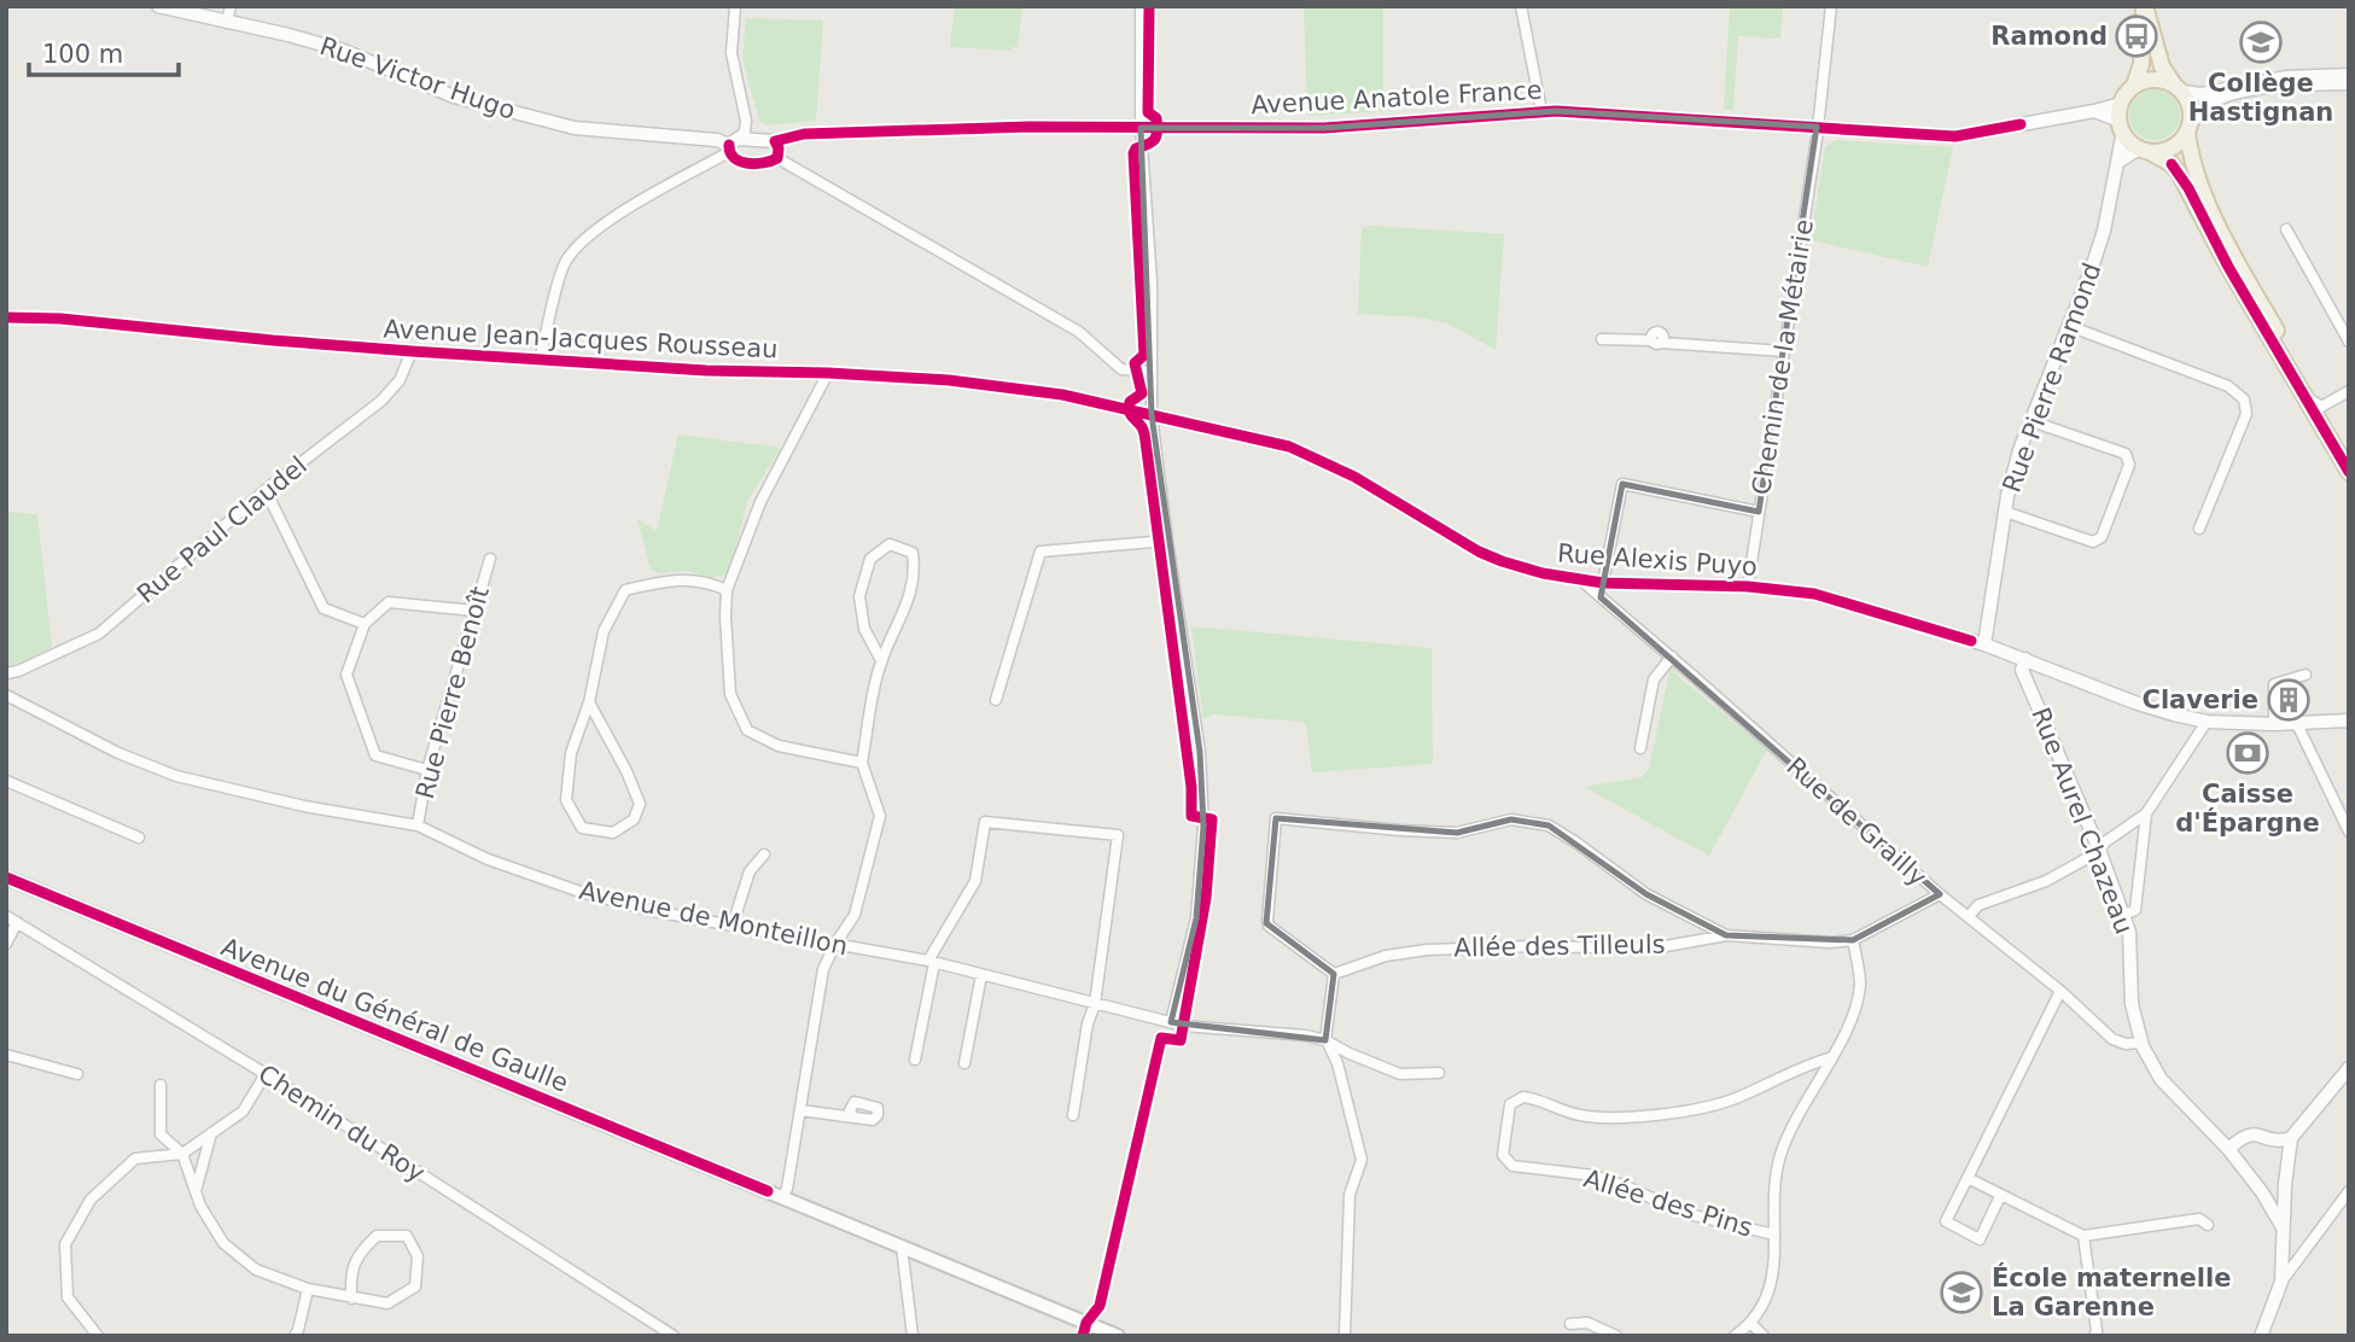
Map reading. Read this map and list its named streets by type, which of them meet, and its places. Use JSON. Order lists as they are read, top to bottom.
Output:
{
  "streets": {
    "main road": ["Avenue du Général de Gaulle"],
    "street": [
      "Rue Victor Hugo",
      "Avenue Anatole France",
      "Avenue Jean-Jacques Rousseau",
      "Chemin de la Métairie",
      "Rue Pierre Ramond",
      "Rue Paul Claudel",
      "Rue Alexis Puyo",
      "Rue Pierre Benoît",
      "Rue Aurel Chazeau",
      "Rue de Grailly",
      "Avenue de Monteillon",
      "Allée des Tilleuls",
      "Chemin du Roy",
      "Allée des Pins"
    ]
  },
  "crossings": [
    ["Rue Victor Hugo", "Avenue Anatole France"],
    ["Avenue Anatole France", "Chemin de la Métairie"],
    ["Avenue Anatole France", "Rue Pierre Ramond"],
    ["Avenue Jean-Jacques Rousseau", "Rue Paul Claudel"],
    ["Avenue Jean-Jacques Rousseau", "Rue Alexis Puyo"],
    ["Chemin de la Métairie", "Rue Alexis Puyo"],
    ["Rue Pierre Ramond", "Rue Alexis Puyo"],
    ["Rue Alexis Puyo", "Rue Aurel Chazeau"],
    ["Rue Alexis Puyo", "Rue de Grailly"],
    ["Rue Pierre Benoît", "Avenue de Monteillon"],
    ["Rue Aurel Chazeau", "Rue de Grailly"]
  ],
  "places": {
    "bus stop": ["Ramond"],
    "school or university": ["Collège Hastignan", "École maternelle La Garenne"],
    "building": ["Claverie"],
    "bank": ["Caisse d'Épargne"]
  },
  "scale_bar": "100 m"
}
